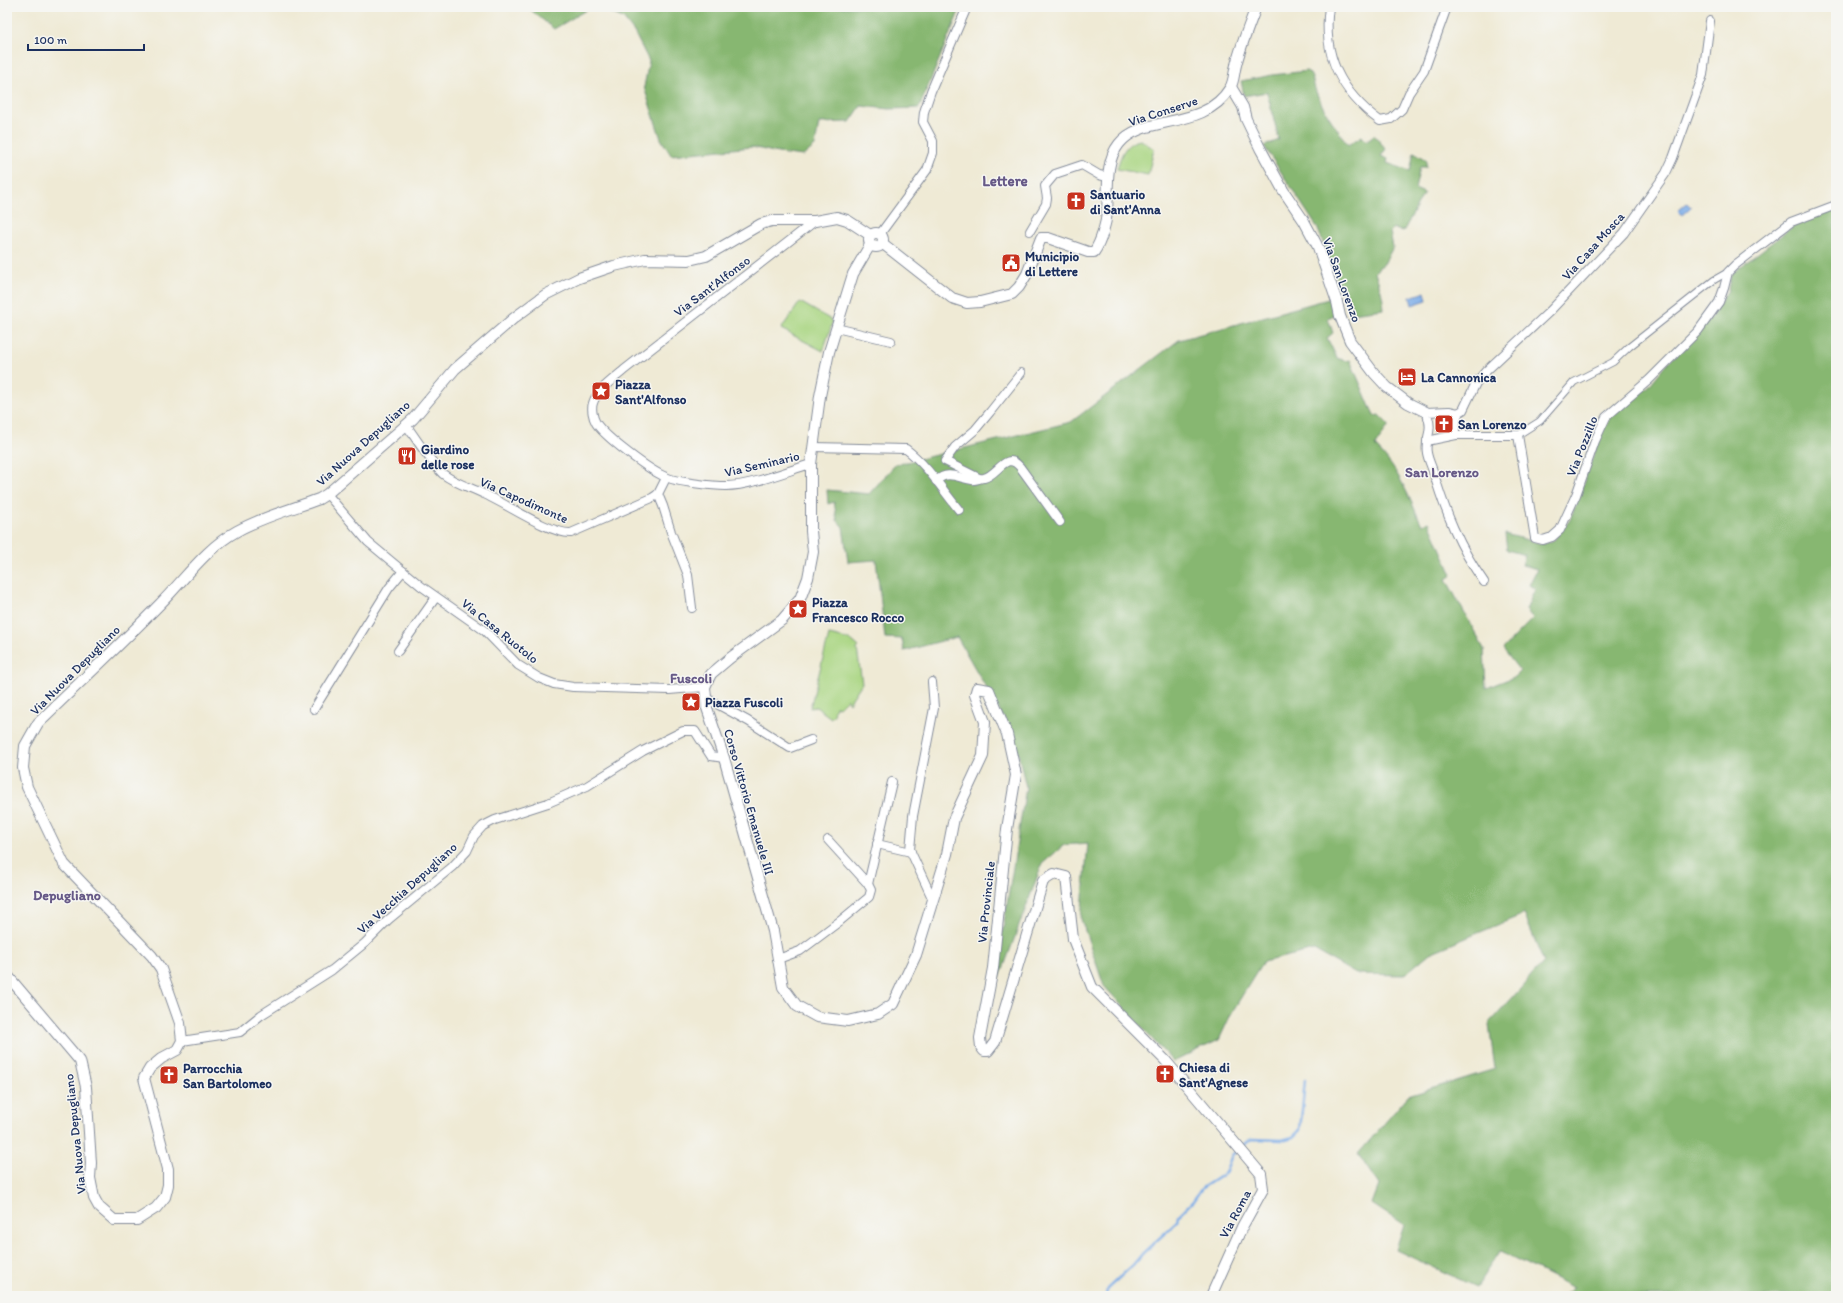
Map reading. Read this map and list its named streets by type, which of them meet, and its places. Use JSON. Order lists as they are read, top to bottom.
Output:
{
  "streets": {
    "street": [
      "Via Conserve",
      "Via Casa Mosca",
      "Via San Lorenzo",
      "Via Sant'Alfonso",
      "Via Nuova Depugliano",
      "Via Pozzillo",
      "Via Seminario",
      "Via Capodimonte",
      "Via Casa Ruotolo",
      "Corso Vittorio Emanuele III",
      "Via Vecchia Depugliano",
      "Via Provinciale",
      "Via Roma"
    ]
  },
  "crossings": [
    ["Via Conserve", "Via San Lorenzo"],
    ["Via Conserve", "Via Nuova Depugliano"],
    ["Via Casa Mosca", "Via San Lorenzo"],
    ["Via Sant'Alfonso", "Via Nuova Depugliano"],
    ["Via Sant'Alfonso", "Via Seminario"],
    ["Via Nuova Depugliano", "Via Capodimonte"],
    ["Via Nuova Depugliano", "Via Casa Ruotolo"],
    ["Via Nuova Depugliano", "Via Vecchia Depugliano"],
    ["Via Casa Ruotolo", "Corso Vittorio Emanuele III"],
    ["Corso Vittorio Emanuele III", "Via Vecchia Depugliano"],
    ["Corso Vittorio Emanuele III", "Via Provinciale"],
    ["Via Provinciale", "Via Roma"]
  ],
  "districts": [
    "Lettere",
    "San Lorenzo",
    "Fuscoli",
    "Depugliano"
  ],
  "places": {
    "church": [
      "Santuario di Sant'Anna",
      "San Lorenzo",
      "Chiesa di Sant'Agnese",
      "Parrocchia San Bartolomeo"
    ],
    "public building": ["Municipio di Lettere"],
    "hotel": ["La Cannonica"],
    "place": ["Piazza Sant'Alfonso", "Piazza Francesco Rocco", "Piazza Fuscoli"],
    "restaurant": ["Giardino delle rose"]
  },
  "scale_bar": "100 m"
}
